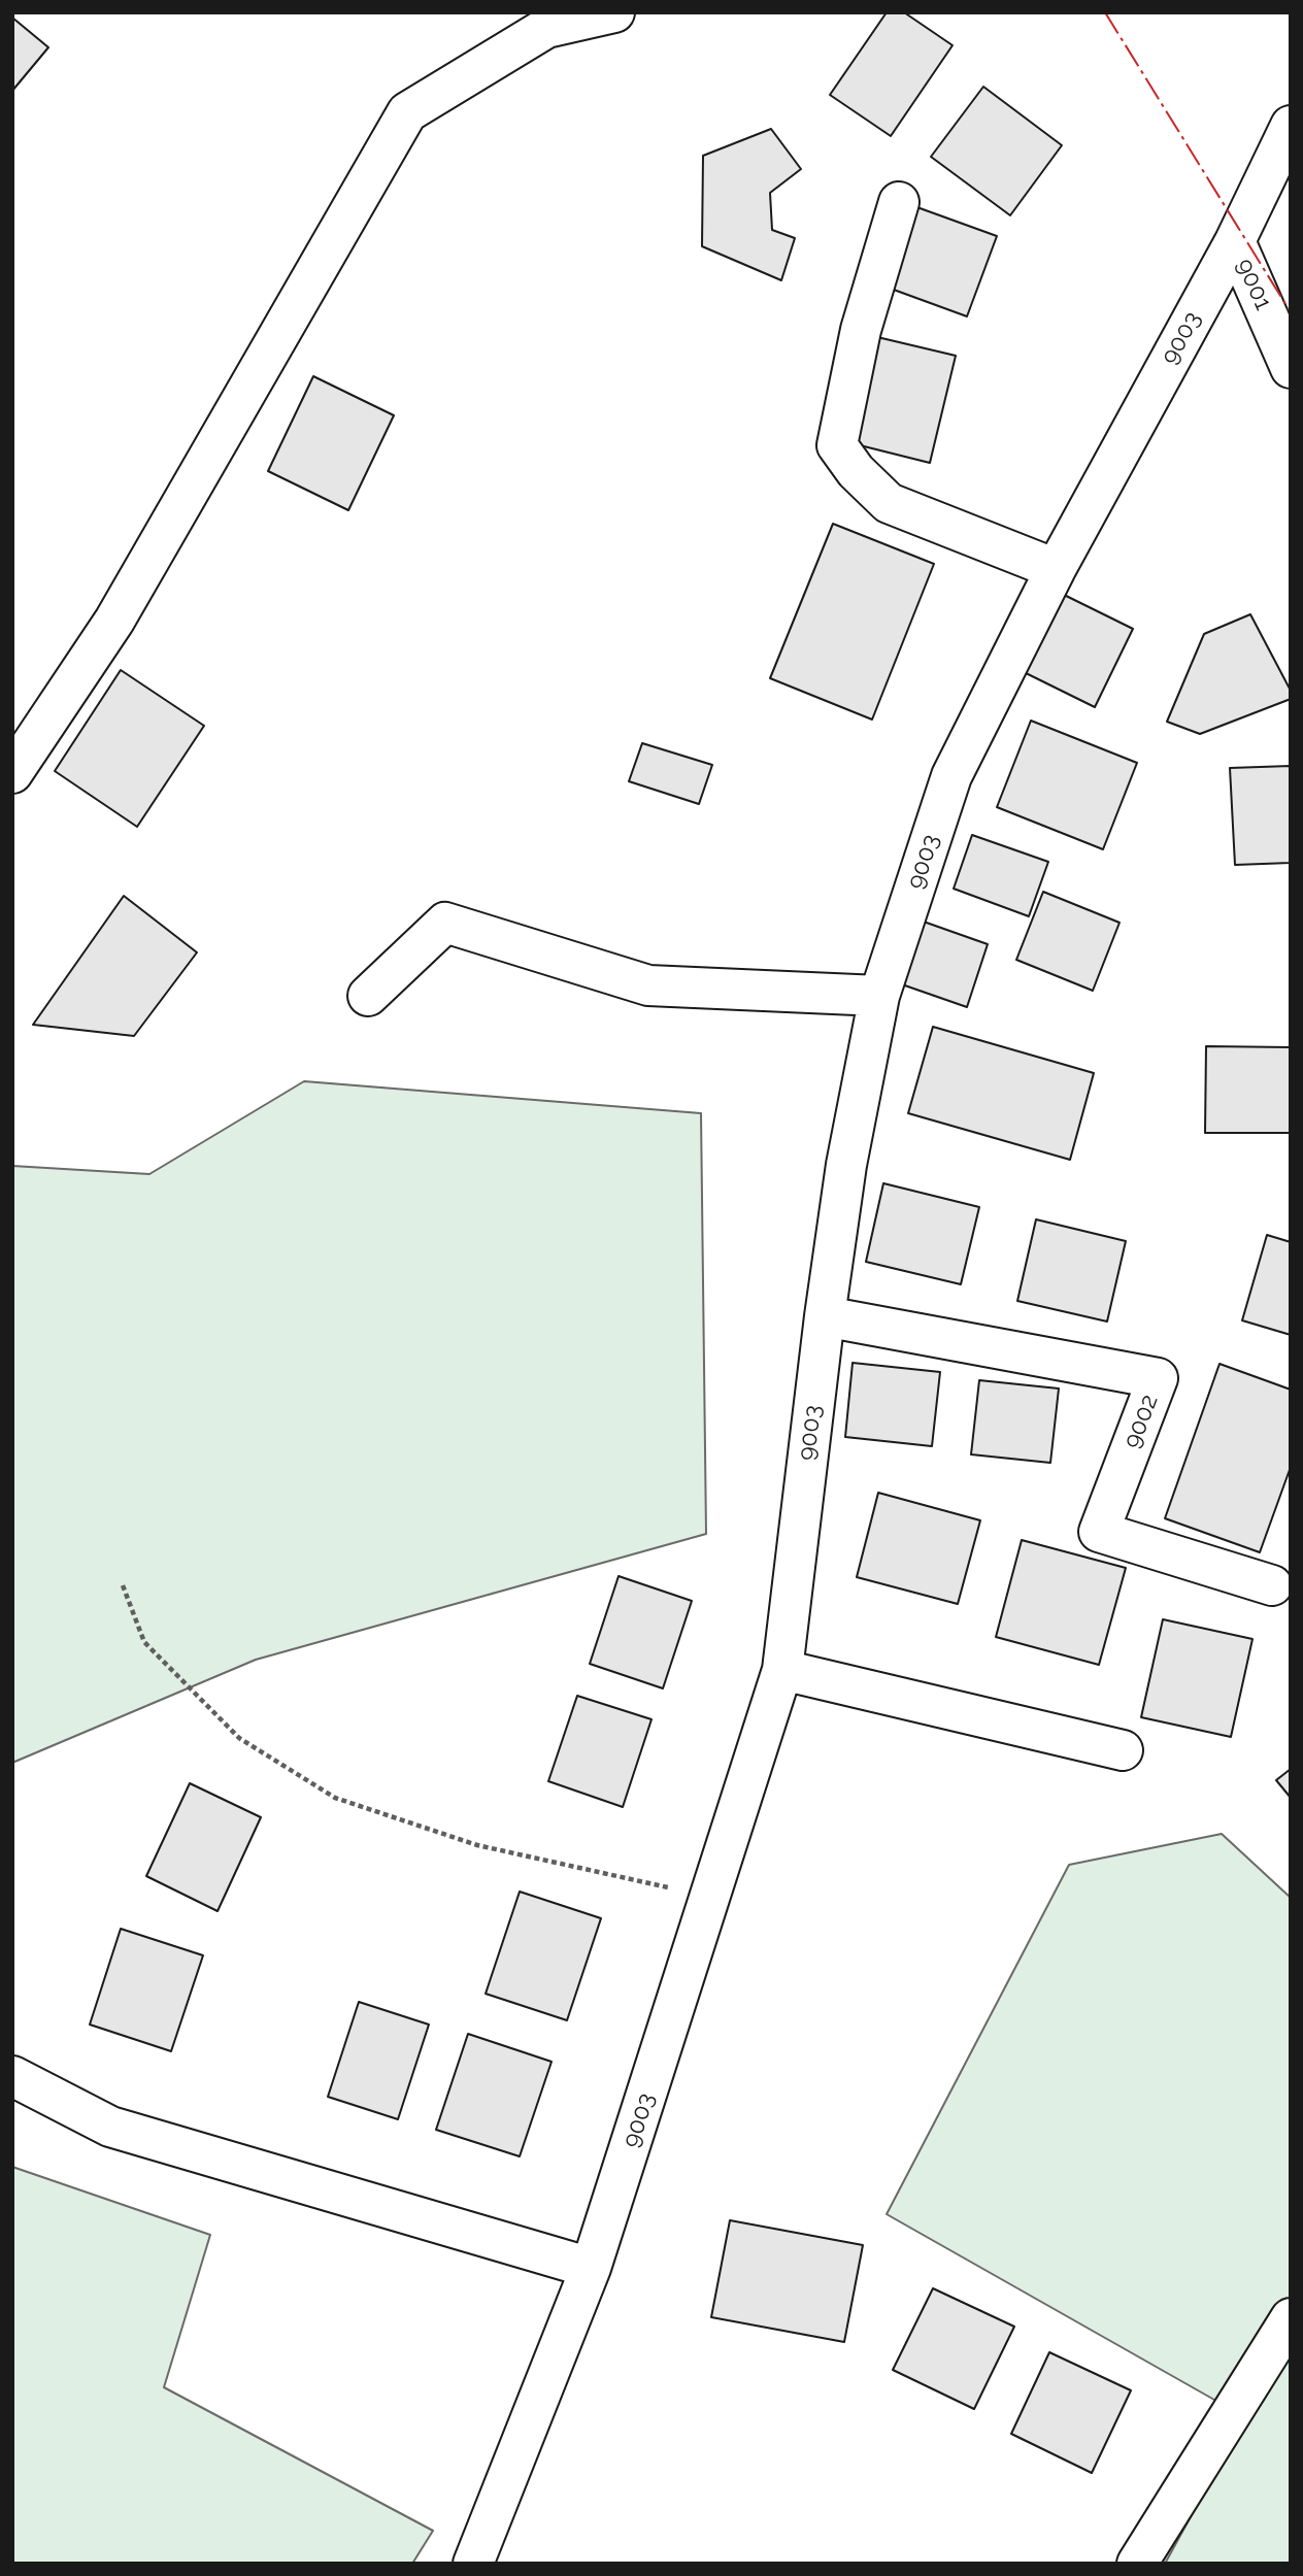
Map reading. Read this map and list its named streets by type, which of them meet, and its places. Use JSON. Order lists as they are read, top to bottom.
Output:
{
  "streets": {
    "street": ["9001", "9003", "9002"]
  },
  "crossings": [
    ["9001", "9003"],
    ["9003", "9002"]
  ]
}
